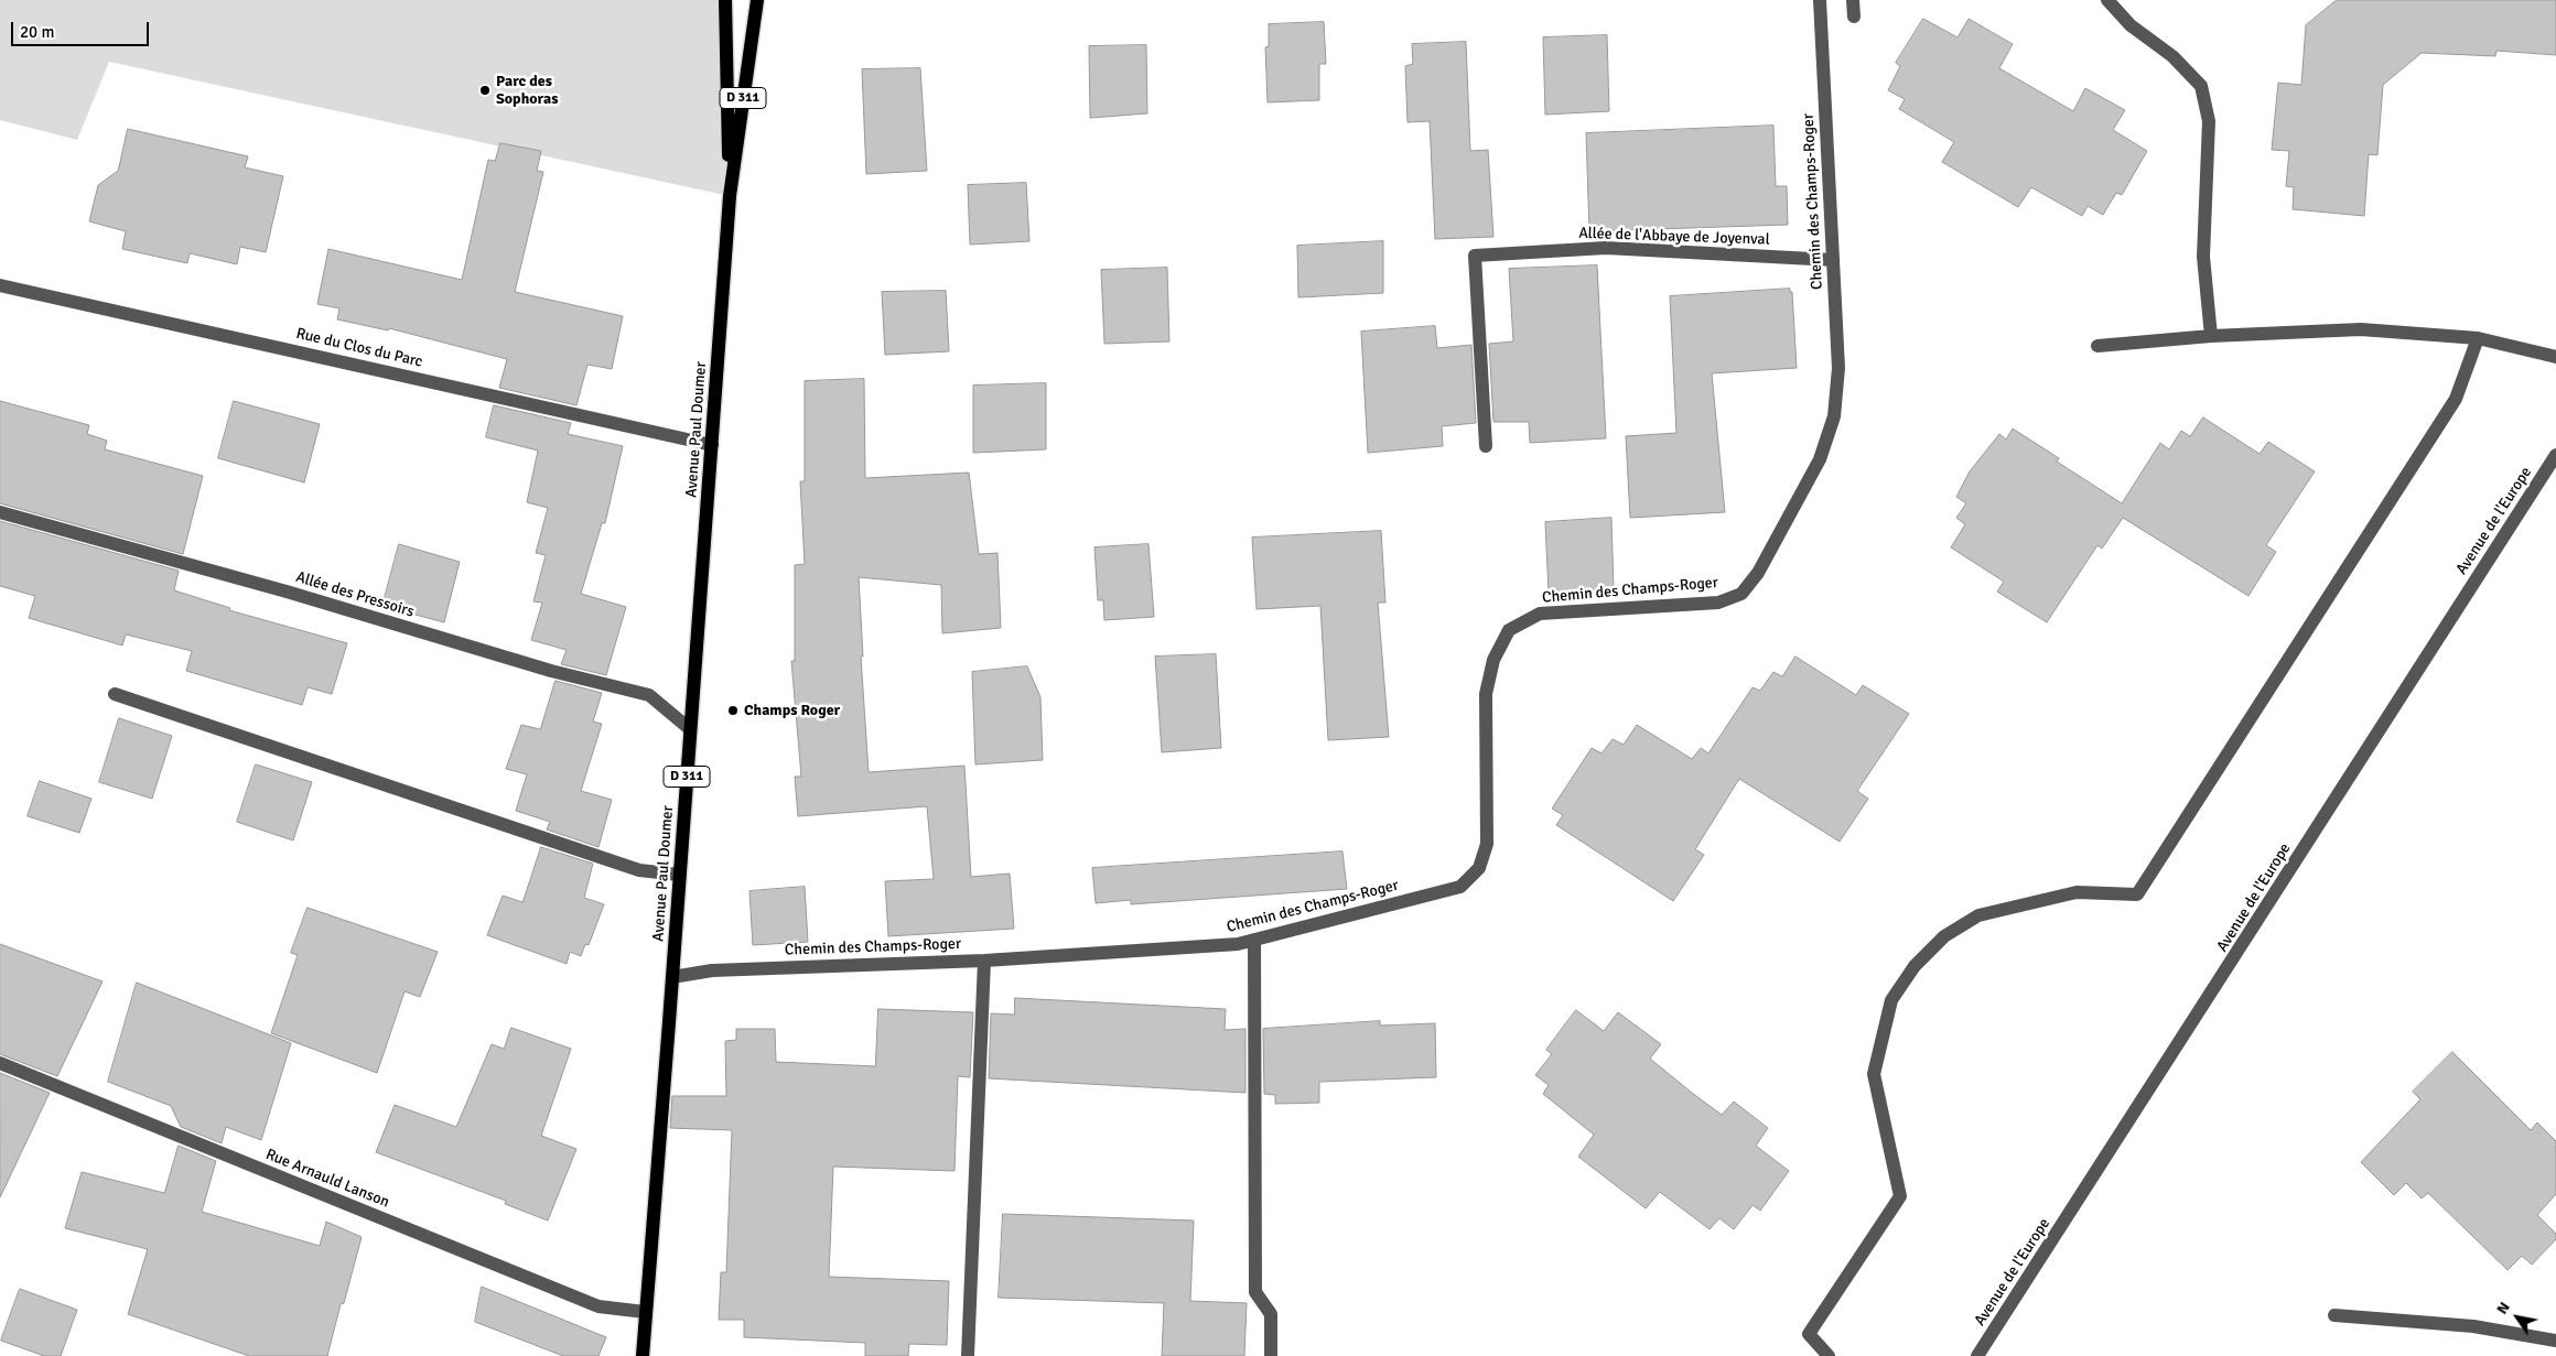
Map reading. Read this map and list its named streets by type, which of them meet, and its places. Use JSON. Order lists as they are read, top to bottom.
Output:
{
  "streets": {
    "main road": ["D 311", "Avenue Paul Doumer"],
    "street": [
      "Chemin des Champs-Roger",
      "Allée de l'Abbaye de Joyenval",
      "Rue du Clos du Parc",
      "Avenue de l'Europe",
      "Allée des Pressoirs",
      "Rue Arnauld Lanson"
    ]
  },
  "crossings": [
    ["Chemin des Champs-Roger", "Allée de l'Abbaye de Joyenval"],
    ["Chemin des Champs-Roger", "Avenue Paul Doumer"],
    ["Rue du Clos du Parc", "Avenue Paul Doumer"],
    ["Avenue Paul Doumer", "Allée des Pressoirs"],
    ["Avenue Paul Doumer", "Rue Arnauld Lanson"]
  ],
  "places": ["Parc des Sophoras", "Champs Roger"],
  "scale_bar": "20 m",
  "north": "top left"
}
